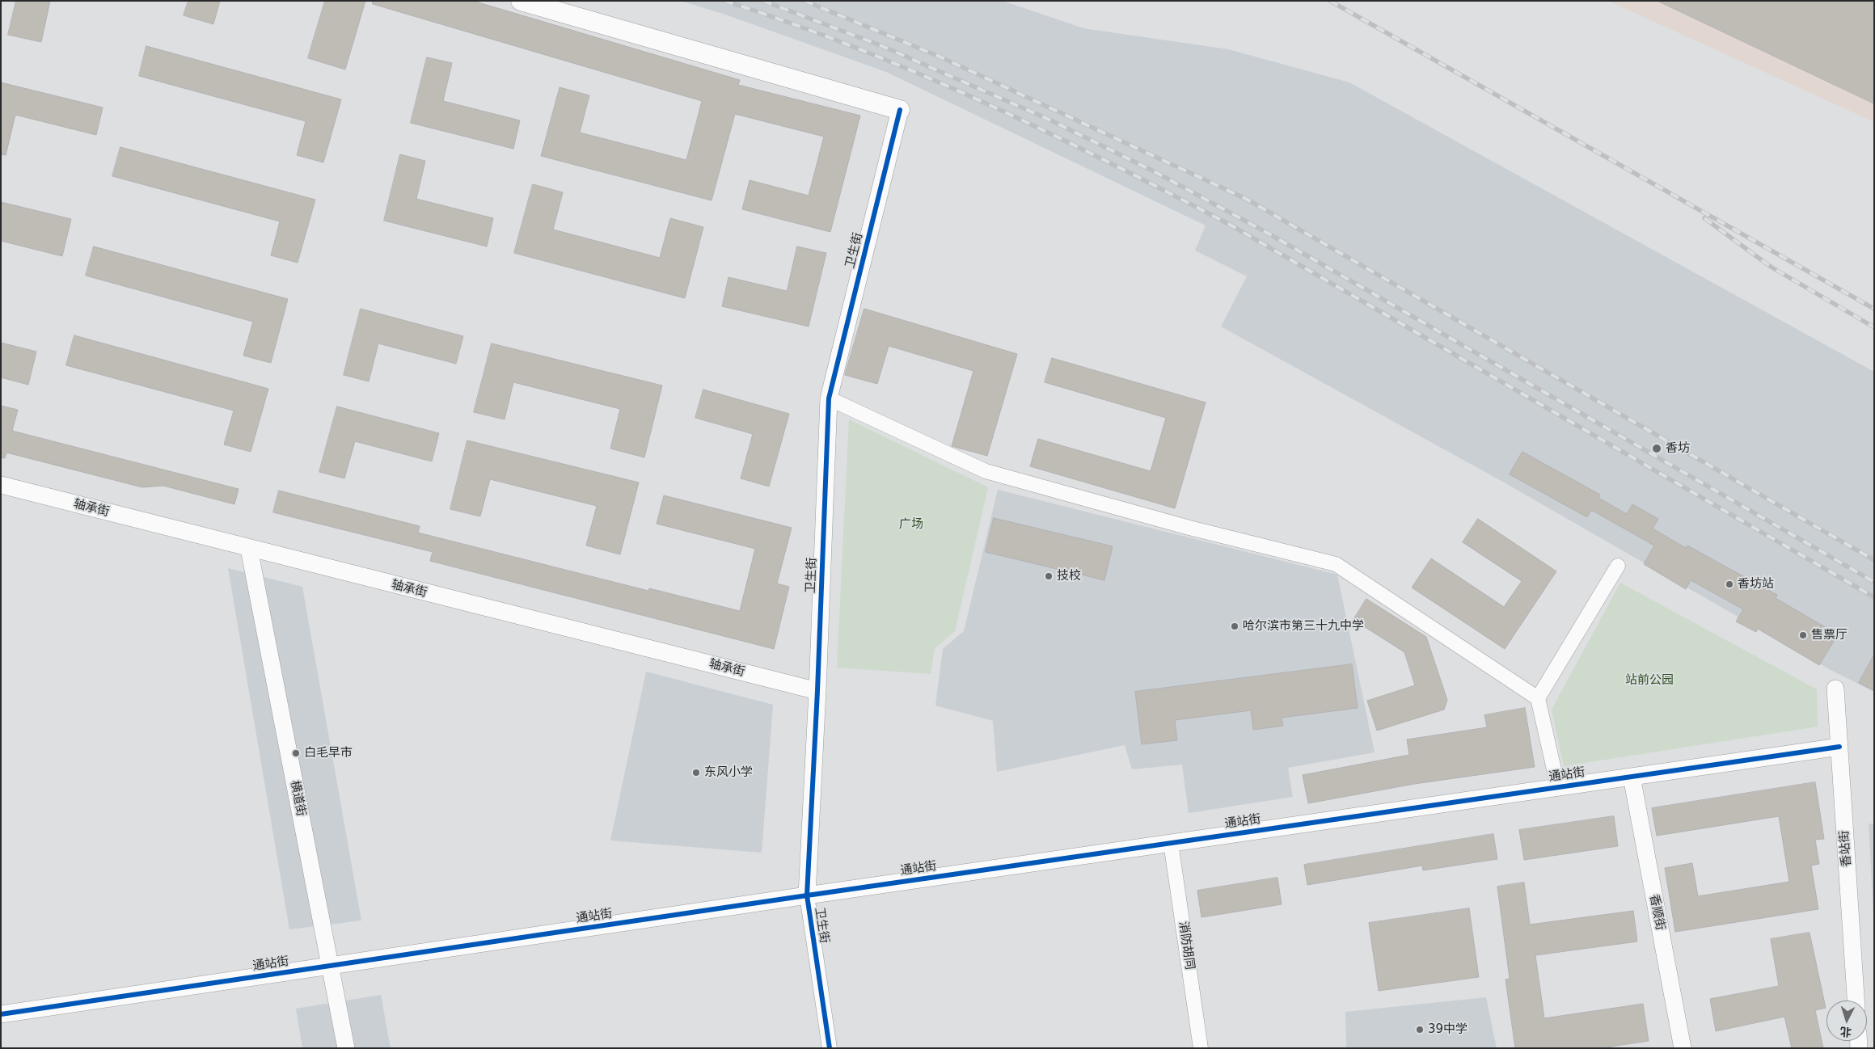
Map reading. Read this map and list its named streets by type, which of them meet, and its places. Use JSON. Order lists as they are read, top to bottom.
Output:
{
  "streets": {
    "street": [
      "卫生街",
      "轴承街",
      "通站街",
      "横道街",
      "香站街",
      "香顺街",
      "消防胡同"
    ]
  },
  "crossings": [
    ["卫生街", "轴承街"],
    ["卫生街", "通站街"],
    ["轴承街", "横道街"],
    ["通站街", "横道街"],
    ["通站街", "香站街"],
    ["通站街", "香顺街"],
    ["通站街", "消防胡同"]
  ],
  "parks": ["广场", "站前公园"],
  "places": [
    "香坊",
    "技校",
    "香坊站",
    "哈尔滨市第三十九中学",
    "售票厅",
    "白毛早市",
    "东风小学",
    "39中学"
  ],
  "north": "bottom"
}
